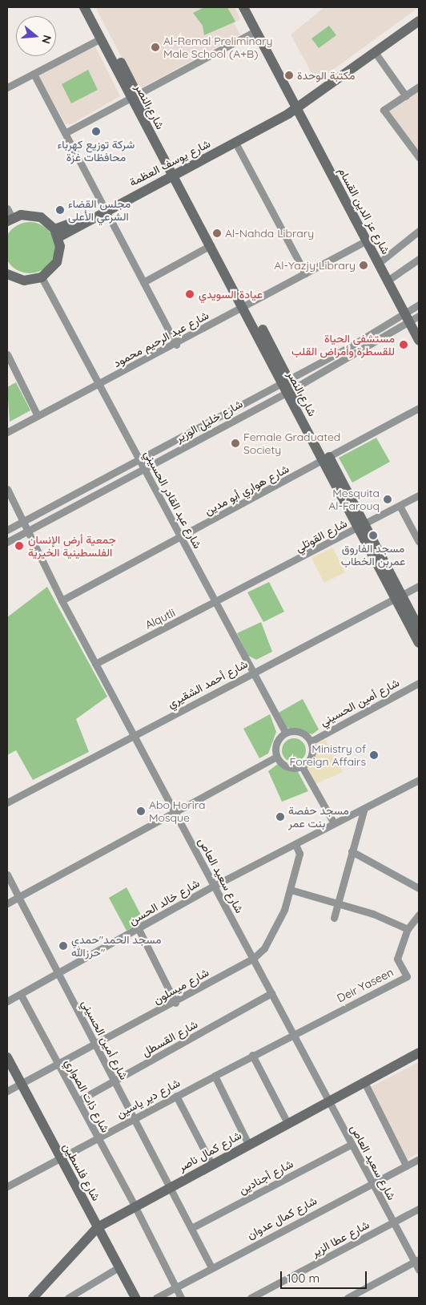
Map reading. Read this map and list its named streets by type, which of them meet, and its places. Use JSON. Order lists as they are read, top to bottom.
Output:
{
  "streets": {
    "main road": [
      "شارع النصر",
      "شارع يوسف العظمة",
      "شارع عز الدين القسام",
      "شارع كمال ناصر",
      "شارع فلسطين"
    ],
    "street": [
      "شارع عبد الرحيم محمود",
      "شارع خليل الوزير",
      "شارع هواري أبو مدين",
      "شارع عبد القادر الحسيني",
      "شارع القوتلي",
      "Alqutli",
      "شارع أحمد الشقيري",
      "شارع أمين الحسيني",
      "شارع سعيد العاص",
      "شارع خالد الحسن",
      "Deir Yaseen",
      "شارع ميسلون",
      "شارع القسطل",
      "شارع ذات الصواري",
      "شارع دير ياسين",
      "شارع أجنادين",
      "شارع كمال عدوان",
      "شارع عطا الزير"
    ]
  },
  "crossings": [
    ["شارع النصر", "شارع يوسف العظمة"],
    ["شارع النصر", "شارع عبد الرحيم محمود"],
    ["شارع النصر", "شارع خليل الوزير"],
    ["شارع النصر", "شارع هواري أبو مدين"],
    ["شارع النصر", "شارع القوتلي"],
    ["شارع النصر", "شارع أحمد الشقيري"],
    ["شارع يوسف العظمة", "شارع عز الدين القسام"],
    ["شارع عز الدين القسام", "شارع عبد الرحيم محمود"],
    ["شارع عز الدين القسام", "شارع خليل الوزير"],
    ["شارع عبد الرحيم محمود", "شارع عبد القادر الحسيني"],
    ["شارع خليل الوزير", "شارع عبد القادر الحسيني"],
    ["شارع خليل الوزير", "شارع سعيد العاص"],
    ["شارع هواري أبو مدين", "شارع عبد القادر الحسيني"],
    ["شارع هواري أبو مدين", "شارع سعيد العاص"],
    ["شارع عبد القادر الحسيني", "Alqutli"],
    ["شارع عبد القادر الحسيني", "شارع أحمد الشقيري"],
    ["شارع عبد القادر الحسيني", "شارع أمين الحسيني"],
    ["شارع القوتلي", "Alqutli"],
    ["Alqutli", "شارع سعيد العاص"],
    ["شارع أحمد الشقيري", "شارع سعيد العاص"],
    ["شارع أمين الحسيني", "شارع خالد الحسن"],
    ["شارع أمين الحسيني", "شارع ميسلون"],
    ["شارع أمين الحسيني", "شارع القسطل"],
    ["شارع أمين الحسيني", "شارع دير ياسين"],
    ["شارع أمين الحسيني", "شارع كمال ناصر"],
    ["شارع أمين الحسيني", "شارع أجنادين"],
    ["شارع أمين الحسيني", "شارع كمال عدوان"],
    ["شارع سعيد العاص", "شارع خالد الحسن"],
    ["شارع سعيد العاص", "Deir Yaseen"],
    ["شارع سعيد العاص", "شارع ميسلون"],
    ["شارع سعيد العاص", "شارع القسطل"],
    ["شارع سعيد العاص", "شارع دير ياسين"],
    ["شارع سعيد العاص", "شارع كمال ناصر"],
    ["شارع سعيد العاص", "شارع أجنادين"],
    ["شارع سعيد العاص", "شارع كمال عدوان"],
    ["شارع سعيد العاص", "شارع عطا الزير"],
    ["شارع خالد الحسن", "شارع ميسلون"],
    ["شارع خالد الحسن", "شارع ذات الصواري"],
    ["Deir Yaseen", "شارع دير ياسين"],
    ["شارع ميسلون", "شارع ذات الصواري"],
    ["شارع ميسلون", "شارع فلسطين"],
    ["شارع القسطل", "شارع ذات الصواري"],
    ["شارع ذات الصواري", "شارع دير ياسين"],
    ["شارع ذات الصواري", "شارع كمال ناصر"],
    ["شارع ذات الصواري", "شارع كمال عدوان"],
    ["شارع دير ياسين", "شارع فلسطين"],
    ["شارع كمال ناصر", "شارع فلسطين"]
  ],
  "places": [
    "Al-Remal Preliminary Male School (A+B)",
    "مكتبة الوحدة",
    "شركة توزيع كهرباء محافظات غزة",
    "مجلس القضاء الشرعي الأعلى",
    "Al-Nahda Library",
    "Al-Yazjy Library",
    "عيادة السويدي",
    "مستشفى الحياة للقسطرة وأمراض القلب",
    "Female Graduated Society",
    "Mesquita Al-Farouq",
    "مسجد الفاروق عمربن الخطاب",
    "جمعية أرض الإنسان الفلسطينية الخيرية",
    "Ministry of Foreign Affairs",
    "Abo Horira Mosque",
    "مسجد حفصة بنت عمر",
    "مسجد الحمد\"حمدي حرزالله\""
  ],
  "scale_bar": "100 m",
  "north": "right"
}
